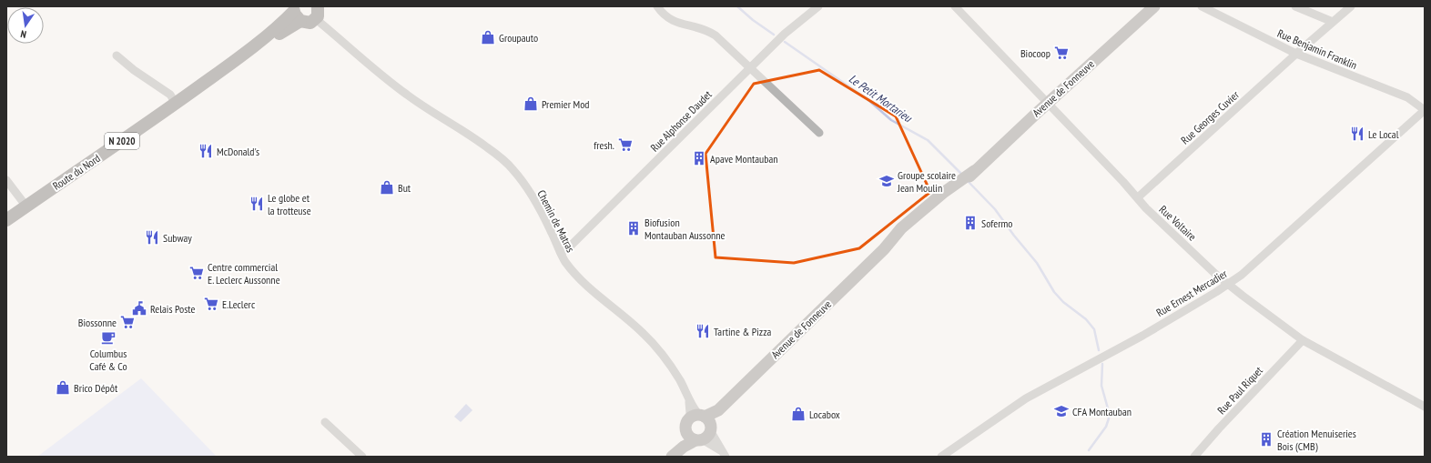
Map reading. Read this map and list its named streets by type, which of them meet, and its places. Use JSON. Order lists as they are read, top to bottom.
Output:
{
  "streets": {
    "main road": ["N 2020", "Route du Nord"],
    "street": [
      "Rue Benjamin Franklin",
      "Avenue de Fonneuve",
      "Rue Georges Cuvier",
      "Rue Alphonse Daudet",
      "Chemin de Matras",
      "Rue Voltaire",
      "Rue Ernest Mercadier",
      "Rue Paul Riquet"
    ]
  },
  "crossings": [
    ["Rue Benjamin Franklin", "Rue Georges Cuvier"],
    ["Rue Benjamin Franklin", "Rue Ernest Mercadier"],
    ["Avenue de Fonneuve", "Chemin de Matras"],
    ["Avenue de Fonneuve", "Rue Voltaire"],
    ["Rue Georges Cuvier", "Rue Voltaire"],
    ["Rue Alphonse Daudet", "Chemin de Matras"],
    ["Rue Voltaire", "Rue Ernest Mercadier"],
    ["Rue Voltaire", "Rue Paul Riquet"]
  ],
  "water": ["Le Petit Mortarieu"],
  "places": {
    "shop": [
      "Groupauto",
      "Premier Mod",
      "But",
      "Brico Dépôt",
      "Locabox"
    ],
    "supermarket": [
      "Biocoop",
      "fresh.",
      "Centre commercial E. Leclerc Aussonne",
      "E.Leclerc",
      "Biossonne"
    ],
    "restaurant": [
      "Le Local",
      "McDonald's",
      "Le globe et la trotteuse",
      "Subway",
      "Tartine & Pizza"
    ],
    "building": [
      "Apave Montauban",
      "Sofermo",
      "Biofusion Montauban Aussonne",
      "Création Menuiseries Bois (CMB)"
    ],
    "school or university": ["Groupe scolaire Jean Moulin", "CFA Montauban"],
    "public building": ["Relais Poste"],
    "cafe": ["Columbus Café & Co"]
  },
  "north": "bottom"
}
